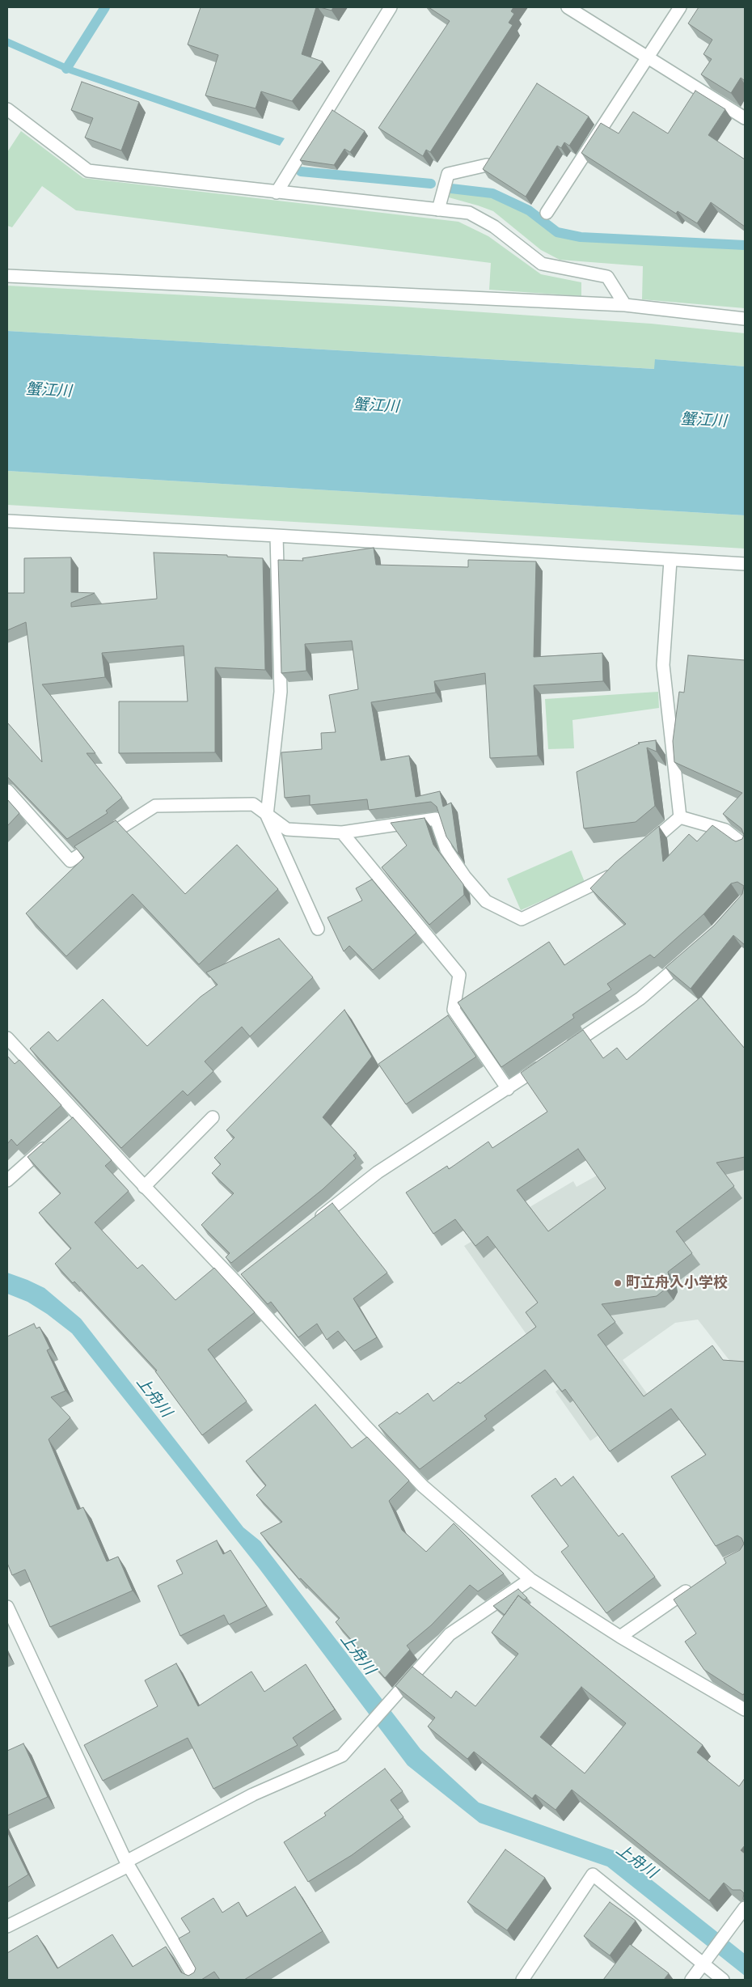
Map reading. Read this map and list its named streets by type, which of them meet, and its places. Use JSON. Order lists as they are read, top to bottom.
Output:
{
  "water": ["蟹江川", "上舟川"],
  "places": ["町立舟入小学校"]
}
